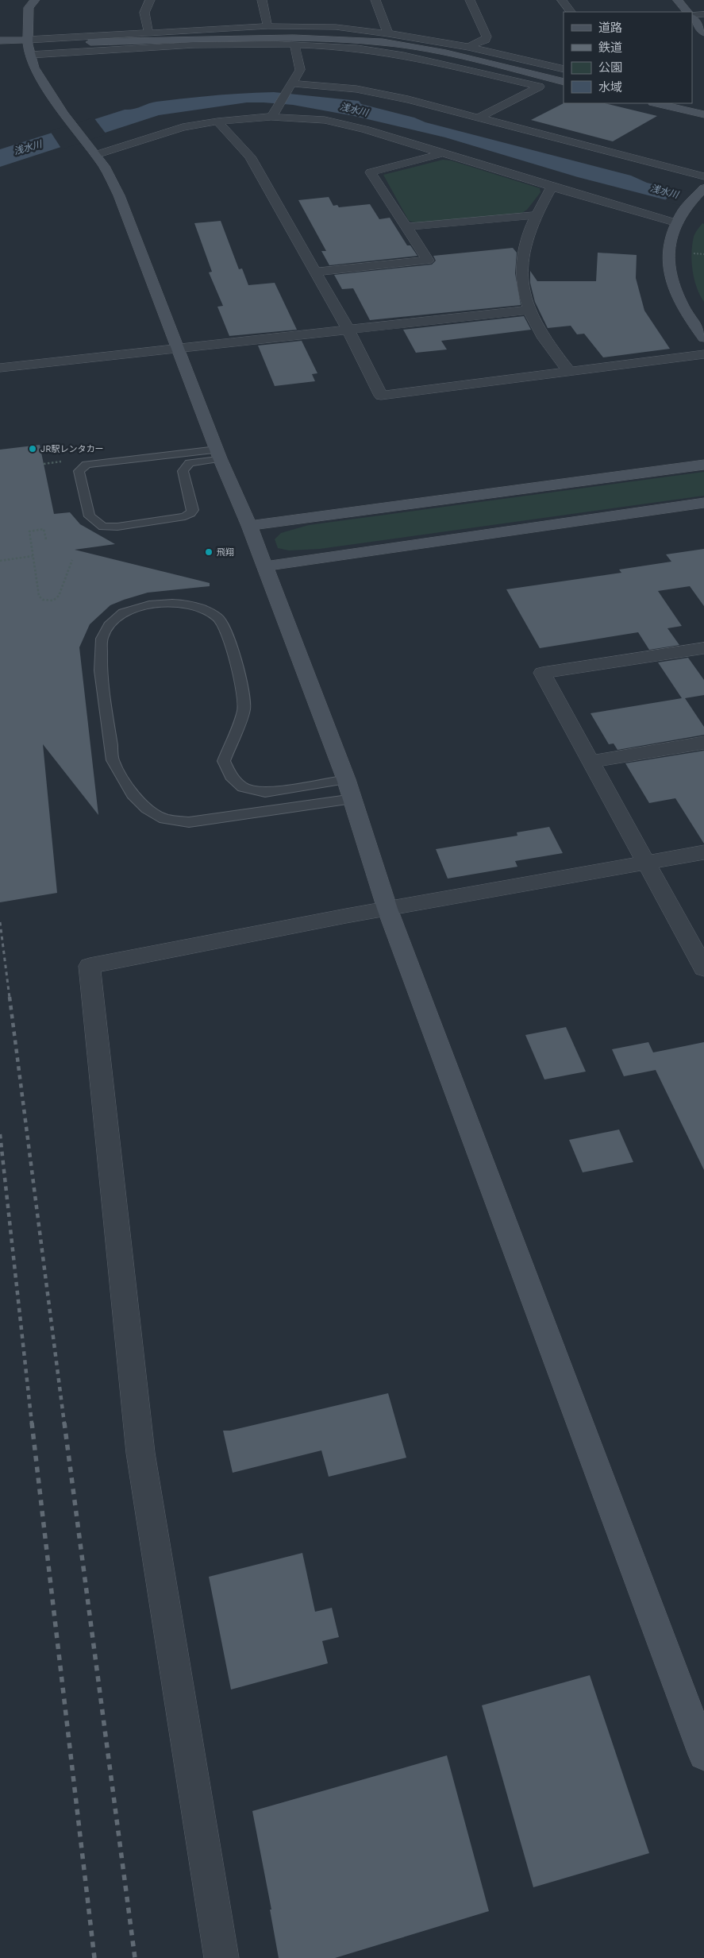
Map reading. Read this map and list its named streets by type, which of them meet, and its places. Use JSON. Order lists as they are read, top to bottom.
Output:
{
  "water": ["浅水川"],
  "places": ["JR駅レンタカー", "飛翔"],
  "legend": [
    "道路",
    "鉄道",
    "公園",
    "水域"
  ]
}
